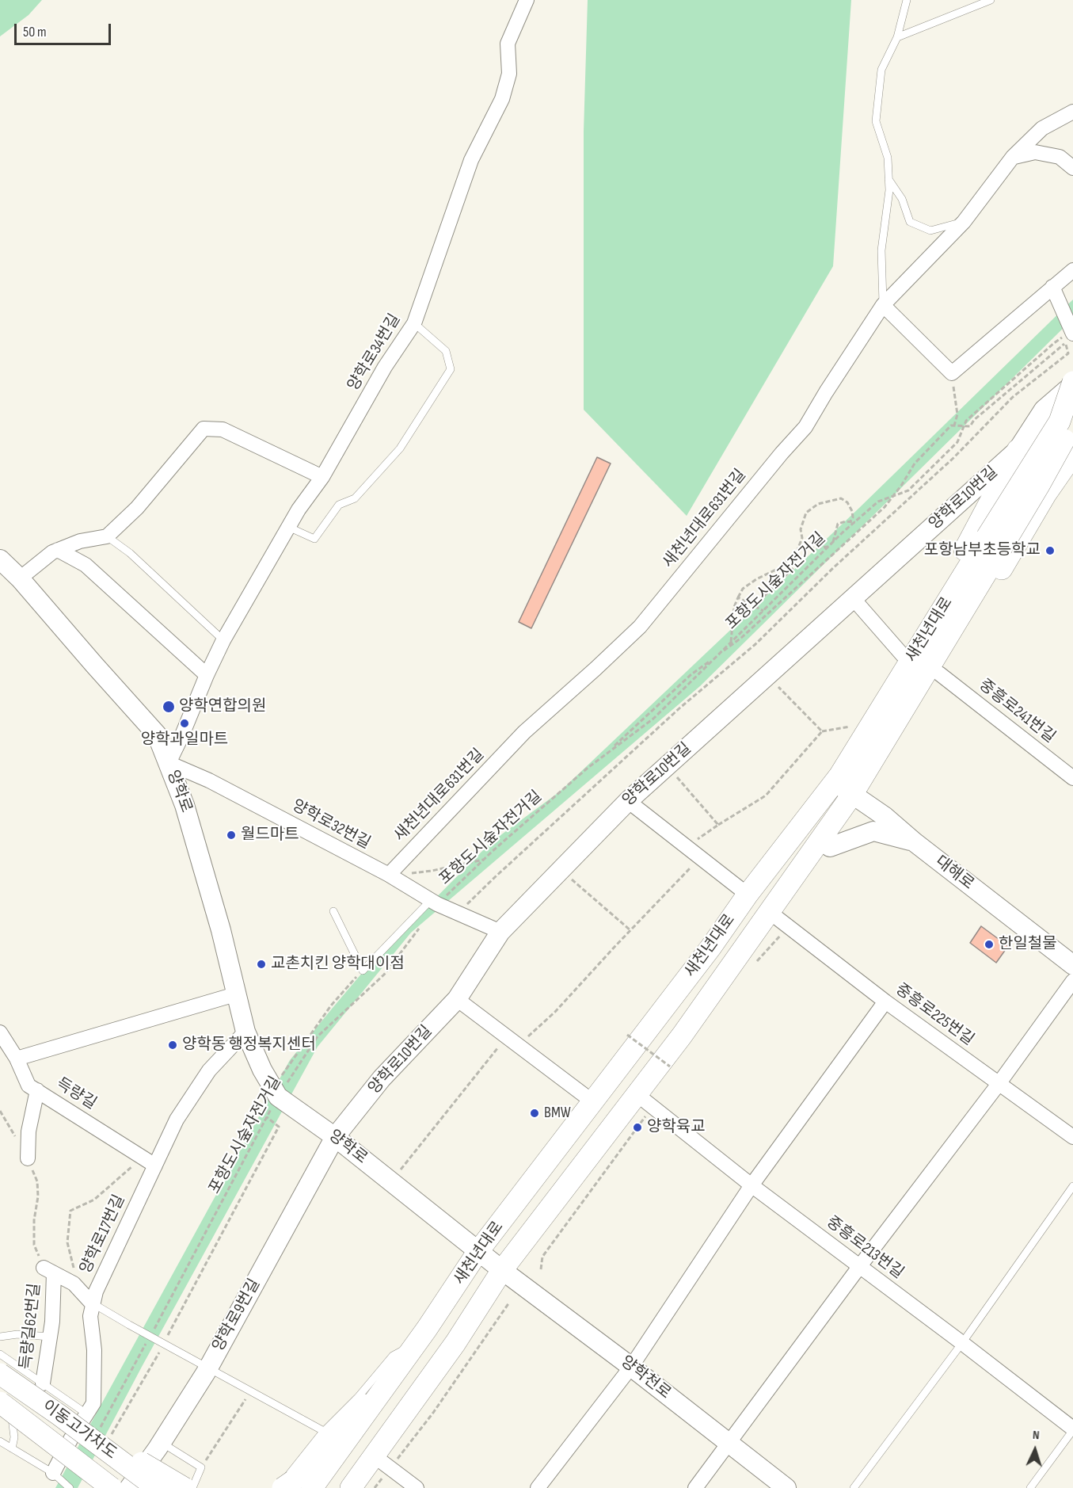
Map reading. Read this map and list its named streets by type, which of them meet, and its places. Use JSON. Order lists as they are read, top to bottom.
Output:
{
  "streets": {
    "main road": [
      "양학로10번길",
      "새천년대로",
      "양학로",
      "대해로",
      "양학로9번길",
      "양학천로",
      "이동고가차도"
    ],
    "street": [
      "양학로34번길",
      "새천년대로631번길",
      "중흥로241번길",
      "양학로32번길",
      "중흥로225번길",
      "득량길",
      "양학로17번길",
      "중흥로213번길",
      "득량길62번길"
    ],
    "path": ["포항도시숲자전거길"]
  },
  "crossings": [
    ["양학로34번길", "양학로"],
    ["양학로34번길", "양학로32번길"],
    ["양학로10번길", "새천년대로"],
    ["양학로10번길", "양학로"],
    ["양학로10번길", "양학로32번길"],
    ["양학로10번길", "양학로9번길"],
    ["새천년대로631번길", "양학로32번길"],
    ["포항도시숲자전거길", "양학로"],
    ["포항도시숲자전거길", "양학로32번길"],
    ["포항도시숲자전거길", "이동고가차도"],
    ["새천년대로", "양학로"],
    ["새천년대로", "대해로"],
    ["새천년대로", "중흥로213번길"],
    ["새천년대로", "양학천로"],
    ["양학로", "양학로32번길"],
    ["양학로", "양학로17번길"],
    ["양학로", "양학로9번길"],
    ["양학로", "양학천로"],
    ["득량길", "양학로17번길"]
  ],
  "places": [
    "포항남부초등학교",
    "양학연합의원",
    "양학과일마트",
    "월드마트",
    "한일철물",
    "교촌치킨 양학대이점",
    "양학동 행정복지센터",
    "BMW",
    "양학육교"
  ],
  "scale_bar": "50 m",
  "north": "top"
}
